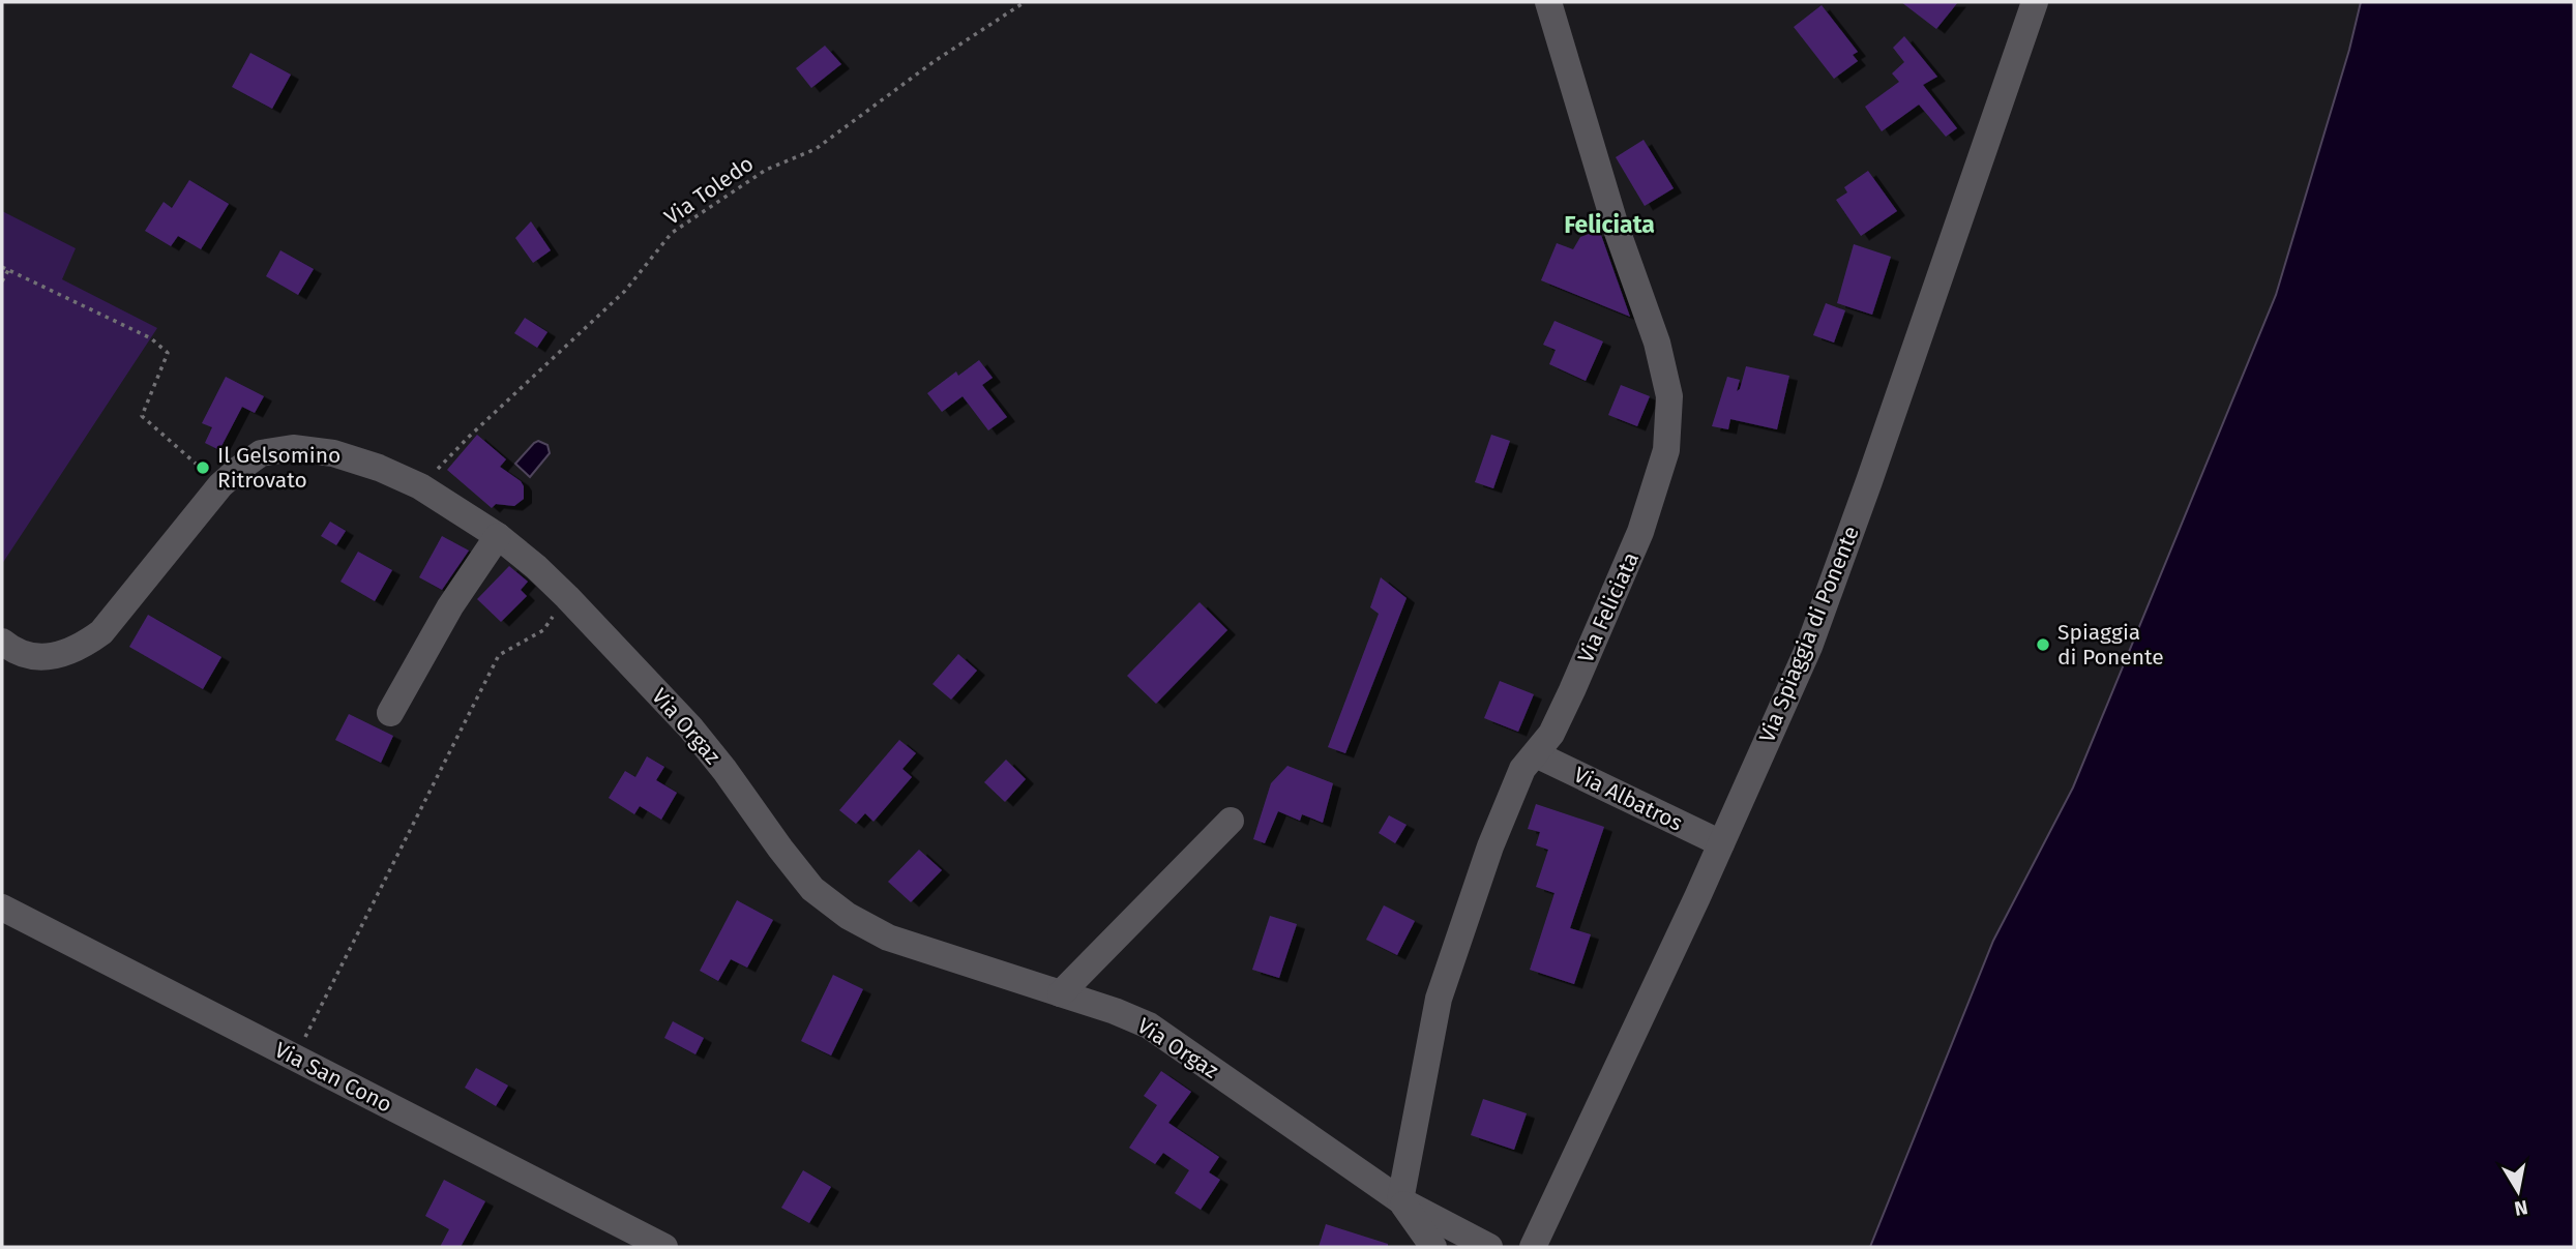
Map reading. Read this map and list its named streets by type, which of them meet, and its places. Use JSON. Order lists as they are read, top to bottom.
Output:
{
  "streets": {
    "street": [
      "Via Feliciata",
      "Via Spiaggia di Ponente",
      "Via Orgaz",
      "Via Albatros",
      "Via San Cono"
    ],
    "path": ["Via Toledo"]
  },
  "crossings": [
    ["Via Toledo", "Via Orgaz"],
    ["Via Feliciata", "Via Orgaz"],
    ["Via Feliciata", "Via Albatros"],
    ["Via Spiaggia di Ponente", "Via Albatros"]
  ],
  "districts": ["Feliciata"],
  "places": ["Il Gelsomino Ritrovato", "Spiaggia di Ponente"],
  "north": "bottom"
}
